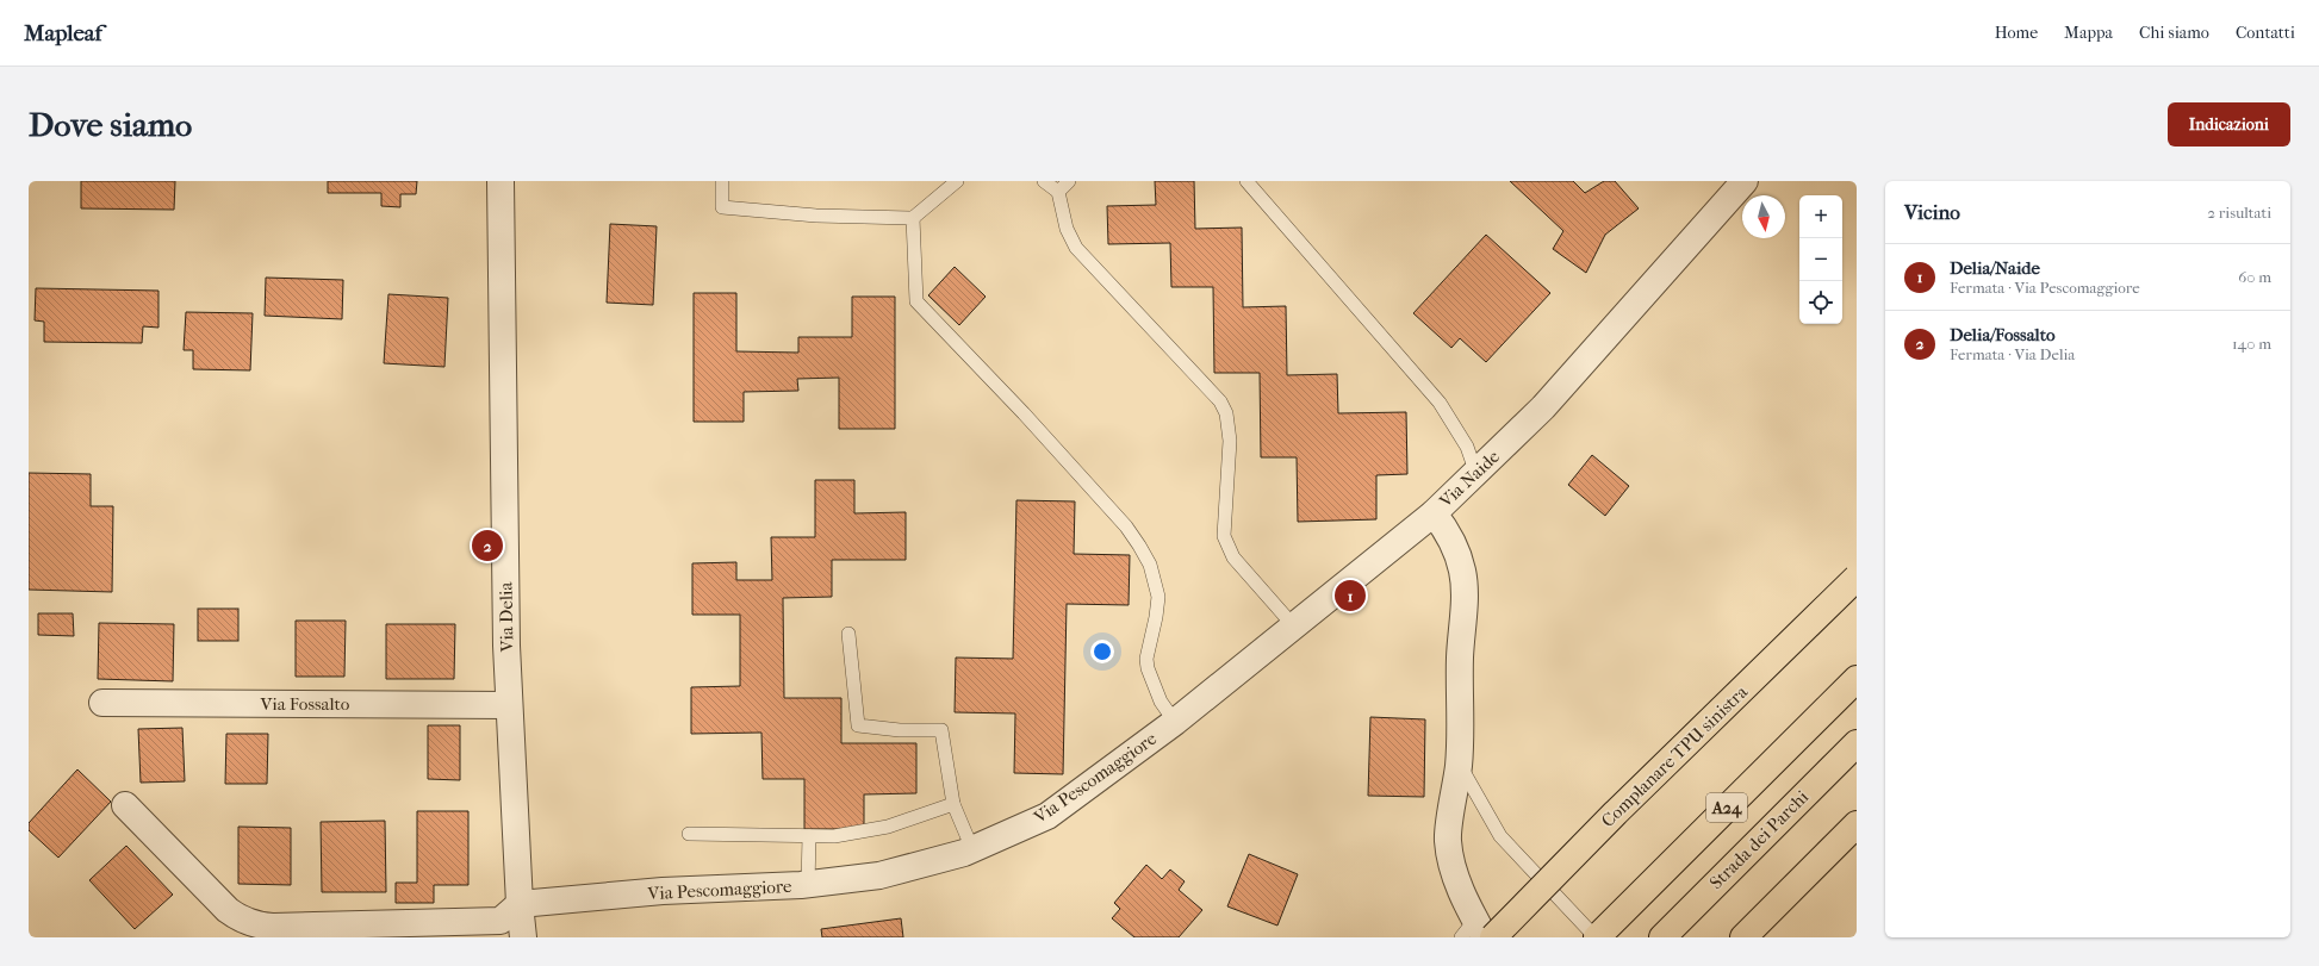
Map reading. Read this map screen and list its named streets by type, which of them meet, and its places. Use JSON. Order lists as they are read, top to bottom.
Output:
{
  "streets": {
    "highway": ["Complanare TPU sinistra", "A24", "Strada dei Parchi"],
    "street": [
      "Via Naide",
      "Via Delia",
      "Via Fossalto",
      "Via Pescomaggiore"
    ]
  },
  "crossings": [
    ["Via Naide", "Complanare TPU sinistra"],
    ["Via Naide", "Via Pescomaggiore"],
    ["Via Delia", "Via Fossalto"],
    ["Via Delia", "Via Pescomaggiore"]
  ],
  "north": "bottom",
  "page": {
    "header": "Mapleaf",
    "nav": [
      "Home",
      "Mappa",
      "Chi siamo",
      "Contatti"
    ],
    "buttons": "Indicazioni",
    "title": "Dove siamo",
    "heading": ["Vicino", "2 risultati"],
    "map_buttons": ["+", "−"],
    "list": [
      {
        "mark": "1",
        "name": "Delia/Naide",
        "note": "Fermata · Via Pescomaggiore",
        "value": "60 m"
      },
      {
        "mark": "2",
        "name": "Delia/Fossalto",
        "note": "Fermata · Via Delia",
        "value": "140 m"
      }
    ],
    "pins": ["2", "1"]
  }
}
